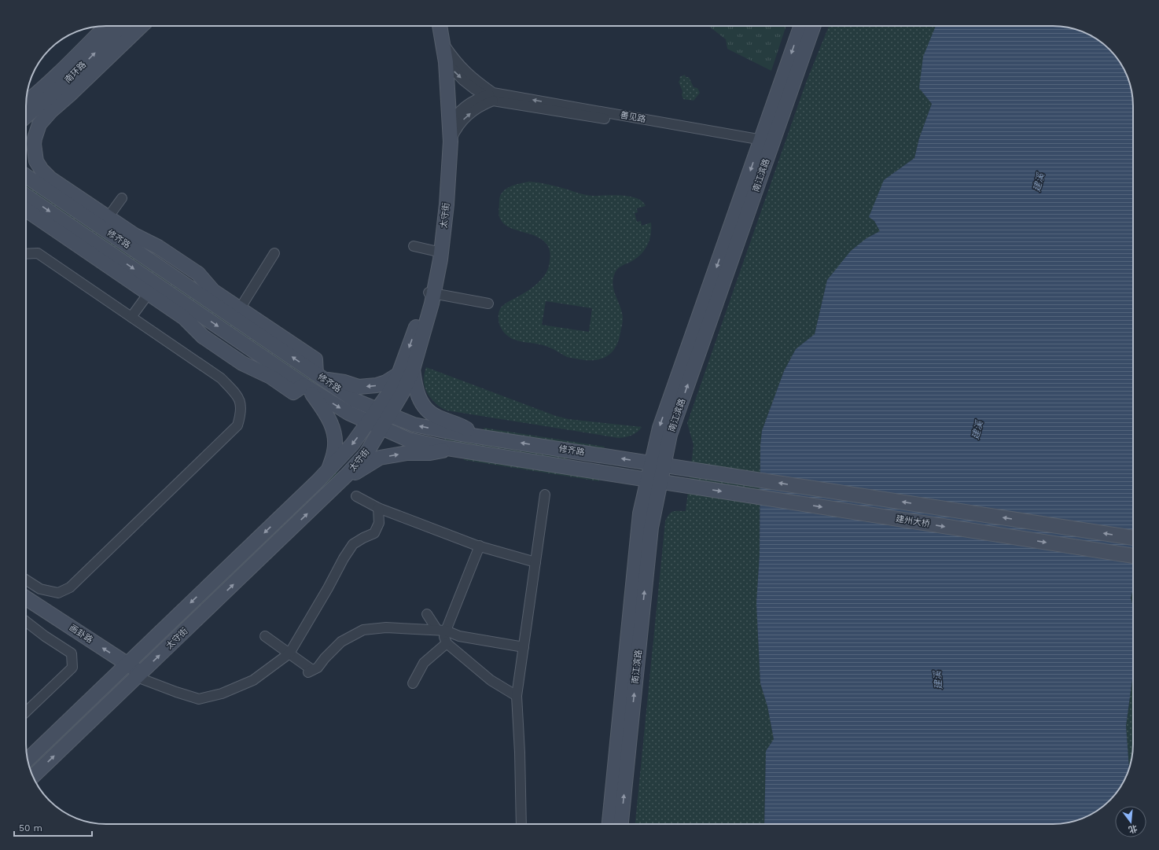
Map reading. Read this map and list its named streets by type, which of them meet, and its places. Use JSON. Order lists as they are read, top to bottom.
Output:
{
  "streets": {
    "main road": [
      "南环路",
      "南江滨路",
      "太守街",
      "修齐路",
      "建州大桥",
      "画卦路"
    ],
    "street": ["善见路"]
  },
  "crossings": [
    ["善见路", "南江滨路"],
    ["南江滨路", "修齐路"],
    ["太守街", "修齐路"],
    ["太守街", "画卦路"],
    ["修齐路", "建州大桥"]
  ],
  "water": ["建溪"],
  "scale_bar": "50 m",
  "north": "bottom"
}
